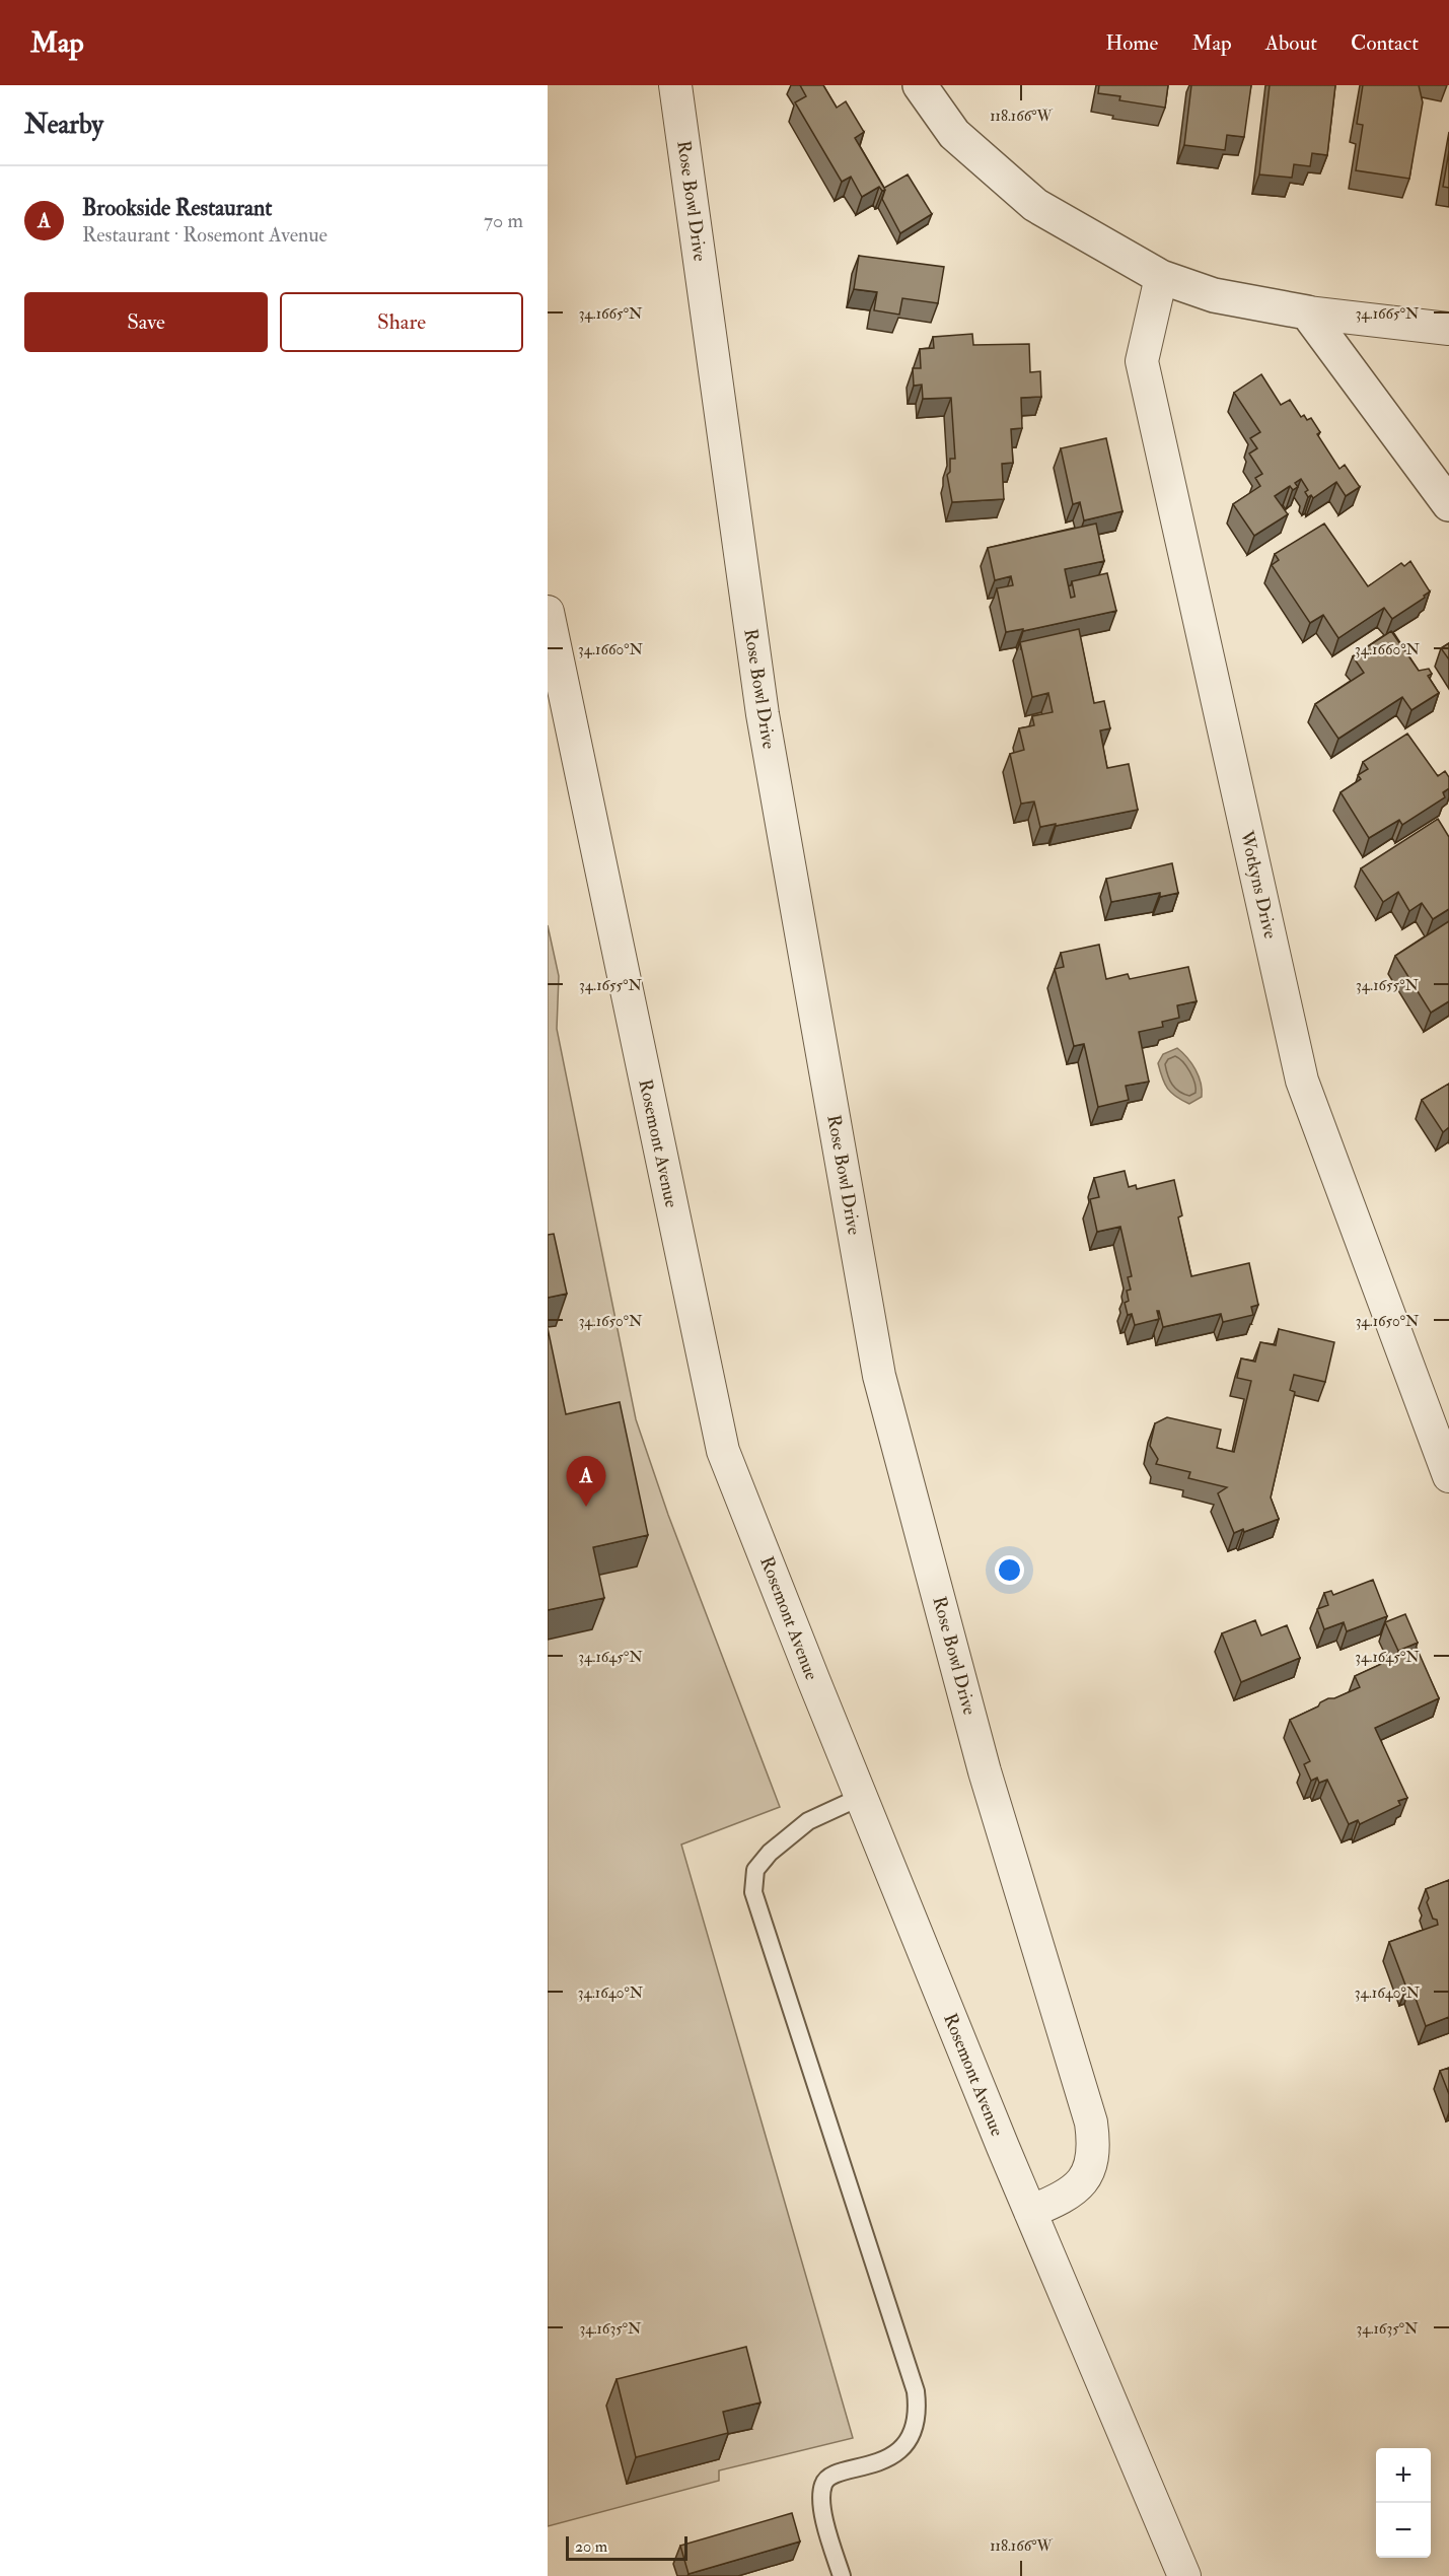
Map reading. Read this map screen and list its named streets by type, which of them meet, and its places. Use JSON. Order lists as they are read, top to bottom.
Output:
{
  "streets": {
    "street": ["Rose Bowl Drive", "Wotkyns Drive", "Rosemont Avenue"]
  },
  "crossings": [
    ["Rose Bowl Drive", "Rosemont Avenue"]
  ],
  "scale_bar": "20 m",
  "page": {
    "header": "Map",
    "nav": [
      "Home",
      "Map",
      "About",
      "Contact"
    ],
    "heading": "Nearby",
    "list": [
      {
        "mark": "A",
        "name": "Brookside Restaurant",
        "note": "Restaurant · Rosemont Avenue",
        "value": "70 m"
      }
    ],
    "buttons": ["Save", "Share"],
    "pins": "A",
    "map_buttons": ["+", "−"],
    "scale": "20 m"
  },
  "coordinates": [
    "118.166°W",
    "34.1665°N",
    "34.1660°N",
    "34.1655°N",
    "34.1650°N",
    "34.1645°N",
    "34.1640°N",
    "34.1635°N"
  ]
}
